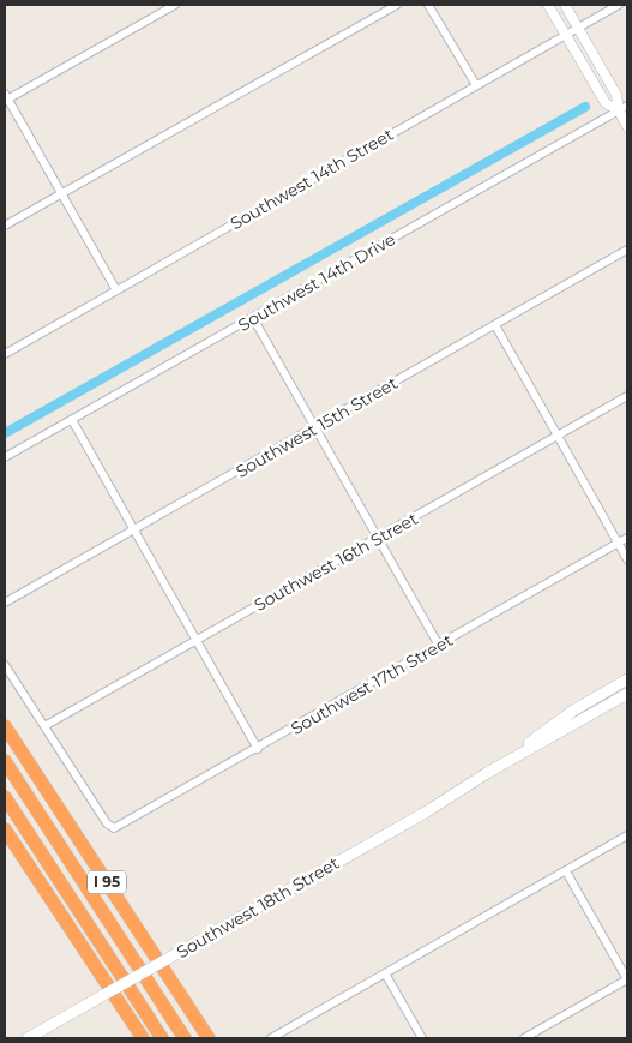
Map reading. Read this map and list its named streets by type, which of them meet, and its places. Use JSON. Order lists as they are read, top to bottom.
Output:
{
  "streets": {
    "highway": ["I 95"],
    "main road": ["Southwest 18th Street"],
    "street": [
      "Southwest 14th Street",
      "Southwest 14th Drive",
      "Southwest 15th Street",
      "Southwest 16th Street",
      "Southwest 17th Street"
    ]
  },
  "crossings": [
    ["Southwest 16th Street", "Southwest 17th Street"]
  ]
}
